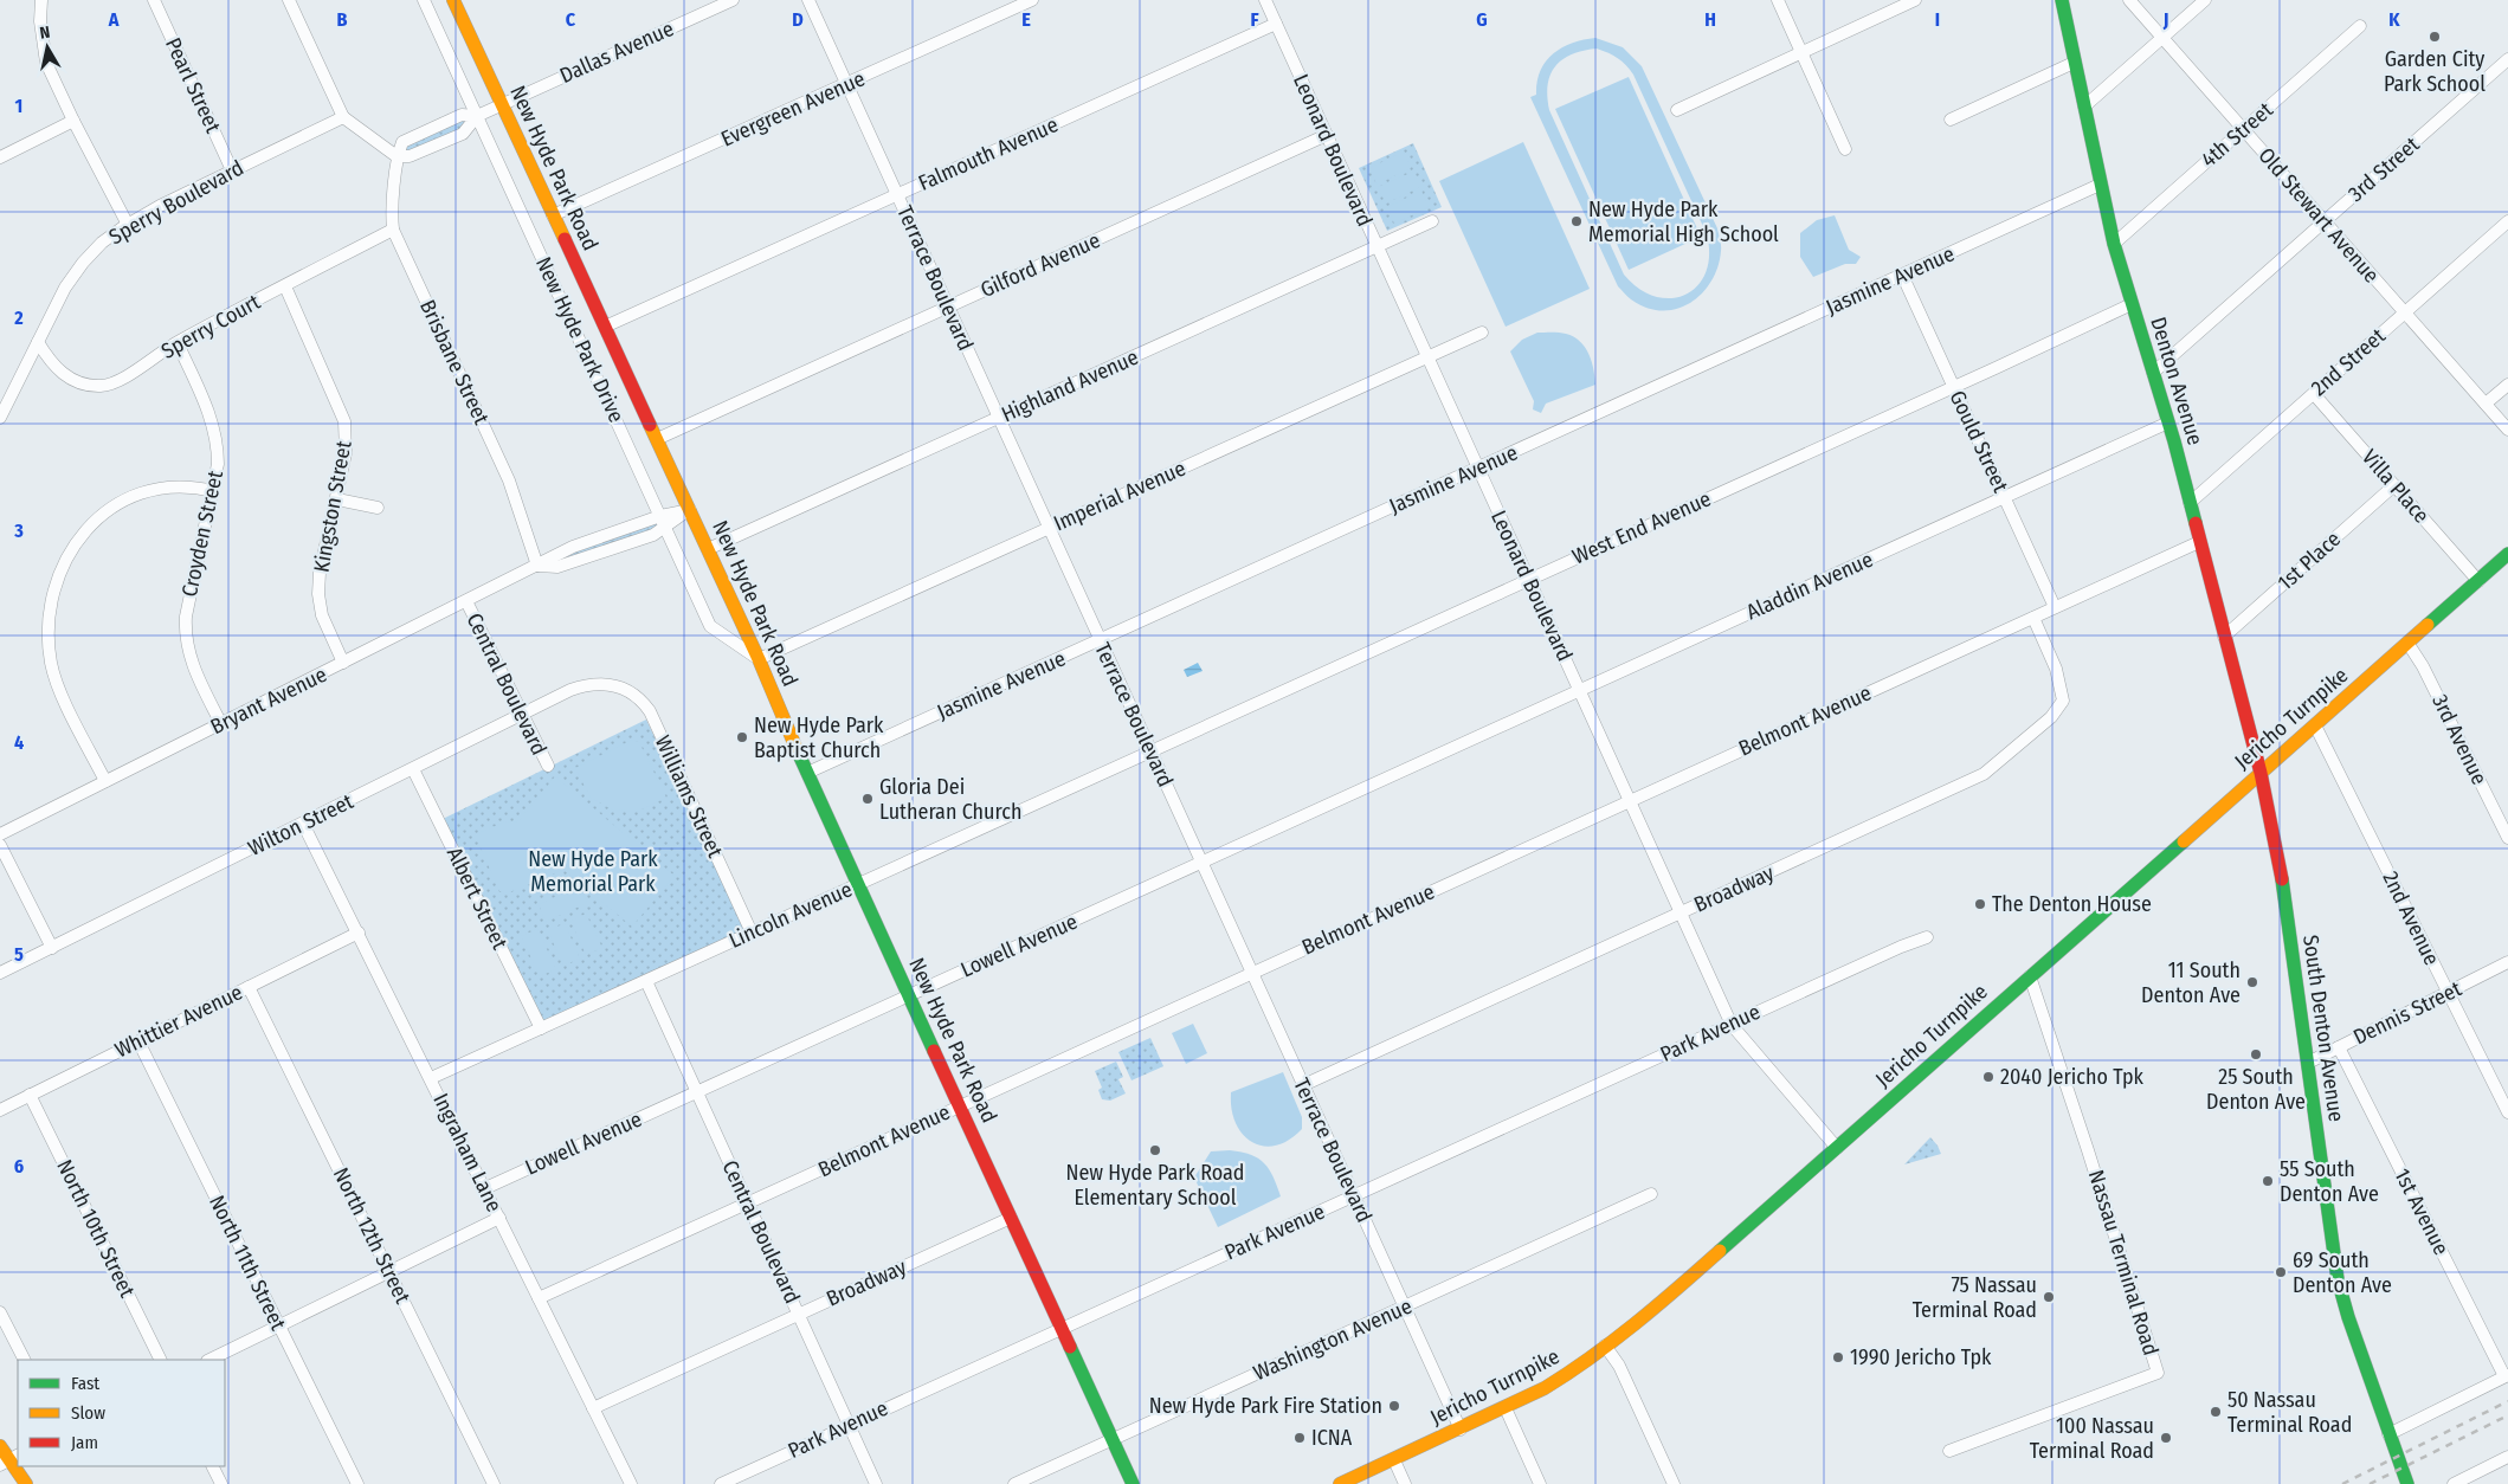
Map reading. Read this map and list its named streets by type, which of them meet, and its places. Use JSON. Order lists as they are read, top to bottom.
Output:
{
  "streets": {
    "main road": [
      "New Hyde Park Road",
      "Denton Avenue",
      "Jericho Turnpike",
      "South Denton Avenue"
    ],
    "street": [
      "Dallas Avenue",
      "Pearl Street",
      "Evergreen Avenue",
      "4th Street",
      "Leonard Boulevard",
      "Falmouth Avenue",
      "3rd Street",
      "Sperry Boulevard",
      "Old Stewart Avenue",
      "Gilford Avenue",
      "Terrace Boulevard",
      "Jasmine Avenue",
      "Sperry Court",
      "New Hyde Park Drive",
      "Brisbane Street",
      "2nd Street",
      "Highland Avenue",
      "Gould Street",
      "Villa Place",
      "Imperial Avenue",
      "Kingston Street",
      "West End Avenue",
      "Croyden Street",
      "1st Place",
      "Aladdin Avenue",
      "Central Boulevard",
      "Bryant Avenue",
      "Belmont Avenue",
      "3rd Avenue",
      "Williams Street",
      "Wilton Street",
      "Broadway",
      "Albert Street",
      "Lincoln Avenue",
      "2nd Avenue",
      "Lowell Avenue",
      "Dennis Street",
      "Whittier Avenue",
      "Park Avenue",
      "Ingraham Lane",
      "1st Avenue",
      "North 10th Street",
      "North 12th Street",
      "North 11th Street",
      "Nassau Terminal Road",
      "Washington Avenue"
    ]
  },
  "crossings": [
    ["Dallas Avenue", "New Hyde Park Road"],
    ["Pearl Street", "Sperry Boulevard"],
    ["Evergreen Avenue", "New Hyde Park Road"],
    ["Evergreen Avenue", "Terrace Boulevard"],
    ["4th Street", "Old Stewart Avenue"],
    ["4th Street", "Denton Avenue"],
    ["Leonard Boulevard", "Falmouth Avenue"],
    ["Leonard Boulevard", "Gilford Avenue"],
    ["Leonard Boulevard", "Jasmine Avenue"],
    ["Leonard Boulevard", "Highland Avenue"],
    ["Leonard Boulevard", "Imperial Avenue"],
    ["Leonard Boulevard", "West End Avenue"],
    ["Leonard Boulevard", "Aladdin Avenue"],
    ["Leonard Boulevard", "Jericho Turnpike"],
    ["Leonard Boulevard", "Belmont Avenue"],
    ["Leonard Boulevard", "Broadway"],
    ["Leonard Boulevard", "Park Avenue"],
    ["Falmouth Avenue", "New Hyde Park Road"],
    ["Falmouth Avenue", "Terrace Boulevard"],
    ["New Hyde Park Road", "Gilford Avenue"],
    ["New Hyde Park Road", "Jasmine Avenue"],
    ["New Hyde Park Road", "New Hyde Park Drive"],
    ["New Hyde Park Road", "Highland Avenue"],
    ["New Hyde Park Road", "Imperial Avenue"],
    ["New Hyde Park Road", "Bryant Avenue"],
    ["New Hyde Park Road", "Belmont Avenue"],
    ["New Hyde Park Road", "Broadway"],
    ["New Hyde Park Road", "Lincoln Avenue"],
    ["New Hyde Park Road", "Lowell Avenue"],
    ["New Hyde Park Road", "Park Avenue"],
    ["New Hyde Park Road", "Washington Avenue"],
    ["3rd Street", "Old Stewart Avenue"],
    ["3rd Street", "Denton Avenue"],
    ["Sperry Boulevard", "Sperry Court"],
    ["Old Stewart Avenue", "2nd Street"],
    ["Gilford Avenue", "Terrace Boulevard"],
    ["Terrace Boulevard", "Jasmine Avenue"],
    ["Terrace Boulevard", "Highland Avenue"],
    ["Terrace Boulevard", "Imperial Avenue"],
    ["Terrace Boulevard", "West End Avenue"],
    ["Terrace Boulevard", "Jericho Turnpike"],
    ["Terrace Boulevard", "Belmont Avenue"],
    ["Terrace Boulevard", "Broadway"],
    ["Terrace Boulevard", "Lincoln Avenue"],
    ["Terrace Boulevard", "Lowell Avenue"],
    ["Terrace Boulevard", "Park Avenue"],
    ["Terrace Boulevard", "Washington Avenue"],
    ["Jasmine Avenue", "Denton Avenue"],
    ["Jasmine Avenue", "Gould Street"],
    ["Sperry Court", "Brisbane Street"],
    ["Sperry Court", "Kingston Street"],
    ["Sperry Court", "Croyden Street"],
    ["New Hyde Park Drive", "Imperial Avenue"],
    ["New Hyde Park Drive", "Bryant Avenue"],
    ["Brisbane Street", "Bryant Avenue"],
    ["2nd Street", "Denton Avenue"],
    ["2nd Street", "Villa Place"],
    ["Denton Avenue", "West End Avenue"],
    ["Denton Avenue", "1st Place"],
    ["Denton Avenue", "Aladdin Avenue"],
    ["Denton Avenue", "Jericho Turnpike"],
    ["Denton Avenue", "Belmont Avenue"],
    ["Denton Avenue", "South Denton Avenue"],
    ["Gould Street", "West End Avenue"],
    ["Gould Street", "Aladdin Avenue"],
    ["Gould Street", "Belmont Avenue"],
    ["Villa Place", "1st Place"],
    ["Villa Place", "Jericho Turnpike"],
    ["Kingston Street", "Bryant Avenue"],
    ["West End Avenue", "Lincoln Avenue"],
    ["Croyden Street", "Bryant Avenue"],
    ["Aladdin Avenue", "Lowell Avenue"],
    ["Central Boulevard", "Bryant Avenue"],
    ["Central Boulevard", "Belmont Avenue"],
    ["Central Boulevard", "Wilton Street"],
    ["Central Boulevard", "Broadway"],
    ["Central Boulevard", "Lincoln Avenue"],
    ["Central Boulevard", "Lowell Avenue"],
    ["Central Boulevard", "Park Avenue"],
    ["Jericho Turnpike", "3rd Avenue"],
    ["Jericho Turnpike", "2nd Avenue"],
    ["Jericho Turnpike", "South Denton Avenue"],
    ["Jericho Turnpike", "Nassau Terminal Road"],
    ["Belmont Avenue", "Broadway"],
    ["Belmont Avenue", "Ingraham Lane"],
    ["Williams Street", "Wilton Street"],
    ["Williams Street", "Lincoln Avenue"],
    ["Wilton Street", "Albert Street"],
    ["Wilton Street", "Ingraham Lane"],
    ["Broadway", "Ingraham Lane"],
    ["Albert Street", "Lincoln Avenue"],
    ["Lincoln Avenue", "Ingraham Lane"],
    ["2nd Avenue", "Dennis Street"],
    ["Lowell Avenue", "Ingraham Lane"],
    ["Dennis Street", "South Denton Avenue"],
    ["Dennis Street", "1st Avenue"],
    ["Whittier Avenue", "Ingraham Lane"],
    ["Whittier Avenue", "North 10th Street"],
    ["Whittier Avenue", "North 12th Street"],
    ["Whittier Avenue", "North 11th Street"]
  ],
  "parks": ["New Hyde Park Memorial Park"],
  "places": [
    "Garden City Park School",
    "New Hyde Park Memorial High School",
    "New Hyde Park Baptist Church",
    "Gloria Dei Lutheran Church",
    "The Denton House",
    "11 South Denton Ave",
    "25 South Denton Ave",
    "2040 Jericho Tpk",
    "New Hyde Park Road Elementary School",
    "55 South Denton Ave",
    "69 South Denton Ave",
    "75 Nassau Terminal Road",
    "1990 Jericho Tpk",
    "New Hyde Park Fire Station",
    "50 Nassau Terminal Road",
    "ICNA",
    "100 Nassau Terminal Road"
  ],
  "legend": ["Fast", "Slow", "Jam"],
  "north": "top",
  "grid": {
    "columns": [
      "A",
      "B",
      "C",
      "D",
      "E",
      "F",
      "G",
      "H",
      "I",
      "J",
      "K"
    ],
    "rows": [
      "1",
      "2",
      "3",
      "4",
      "5",
      "6"
    ]
  }
}
